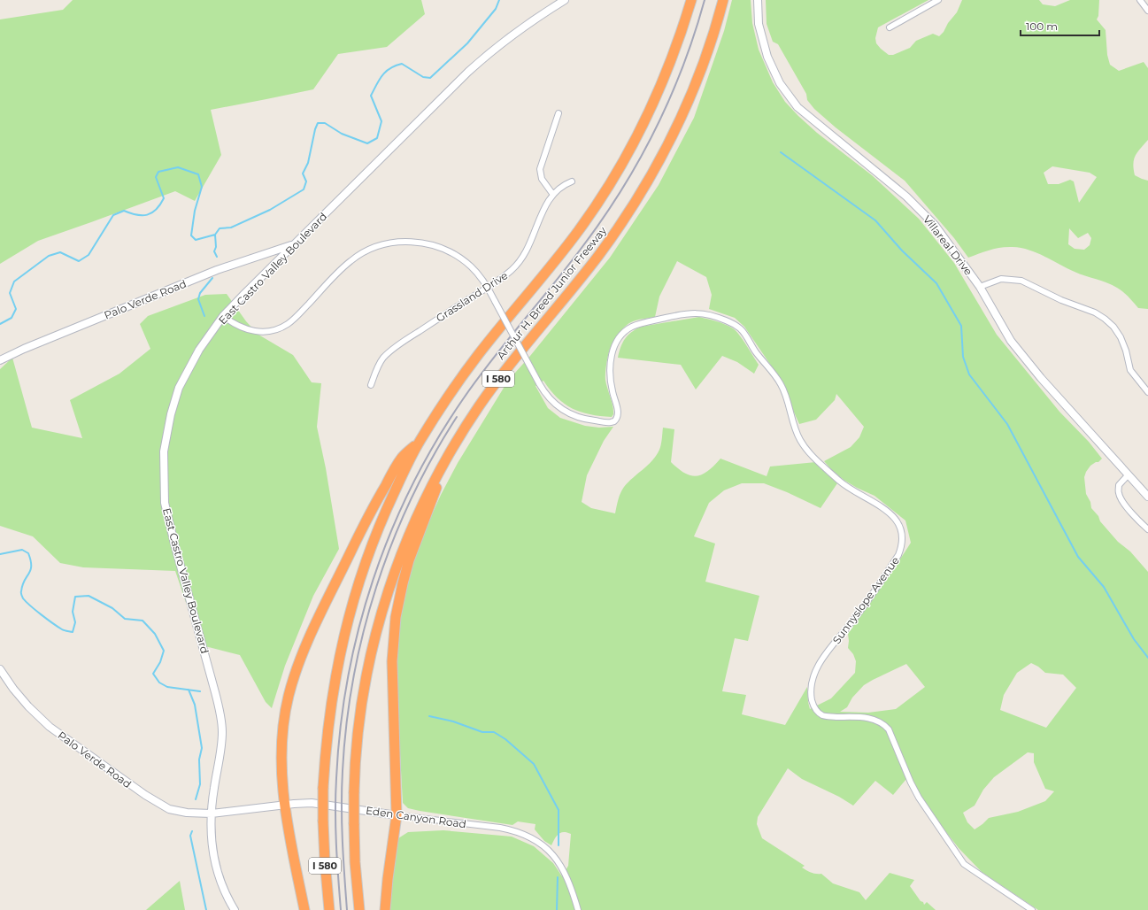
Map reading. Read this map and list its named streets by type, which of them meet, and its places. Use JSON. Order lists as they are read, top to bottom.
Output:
{
  "streets": {
    "highway": ["Arthur H. Breed Junior Freeway", "I 580"],
    "main road": [
      "Villareal Drive",
      "East Castro Valley Boulevard",
      "Palo Verde Road",
      "Eden Canyon Road"
    ],
    "street": ["Grassland Drive", "Sunnyslope Avenue"]
  },
  "crossings": [
    ["East Castro Valley Boulevard", "Palo Verde Road"],
    ["East Castro Valley Boulevard", "Sunnyslope Avenue"],
    ["East Castro Valley Boulevard", "Eden Canyon Road"],
    ["Grassland Drive", "Sunnyslope Avenue"],
    ["Palo Verde Road", "Eden Canyon Road"]
  ],
  "scale_bar": "100 m"
}
